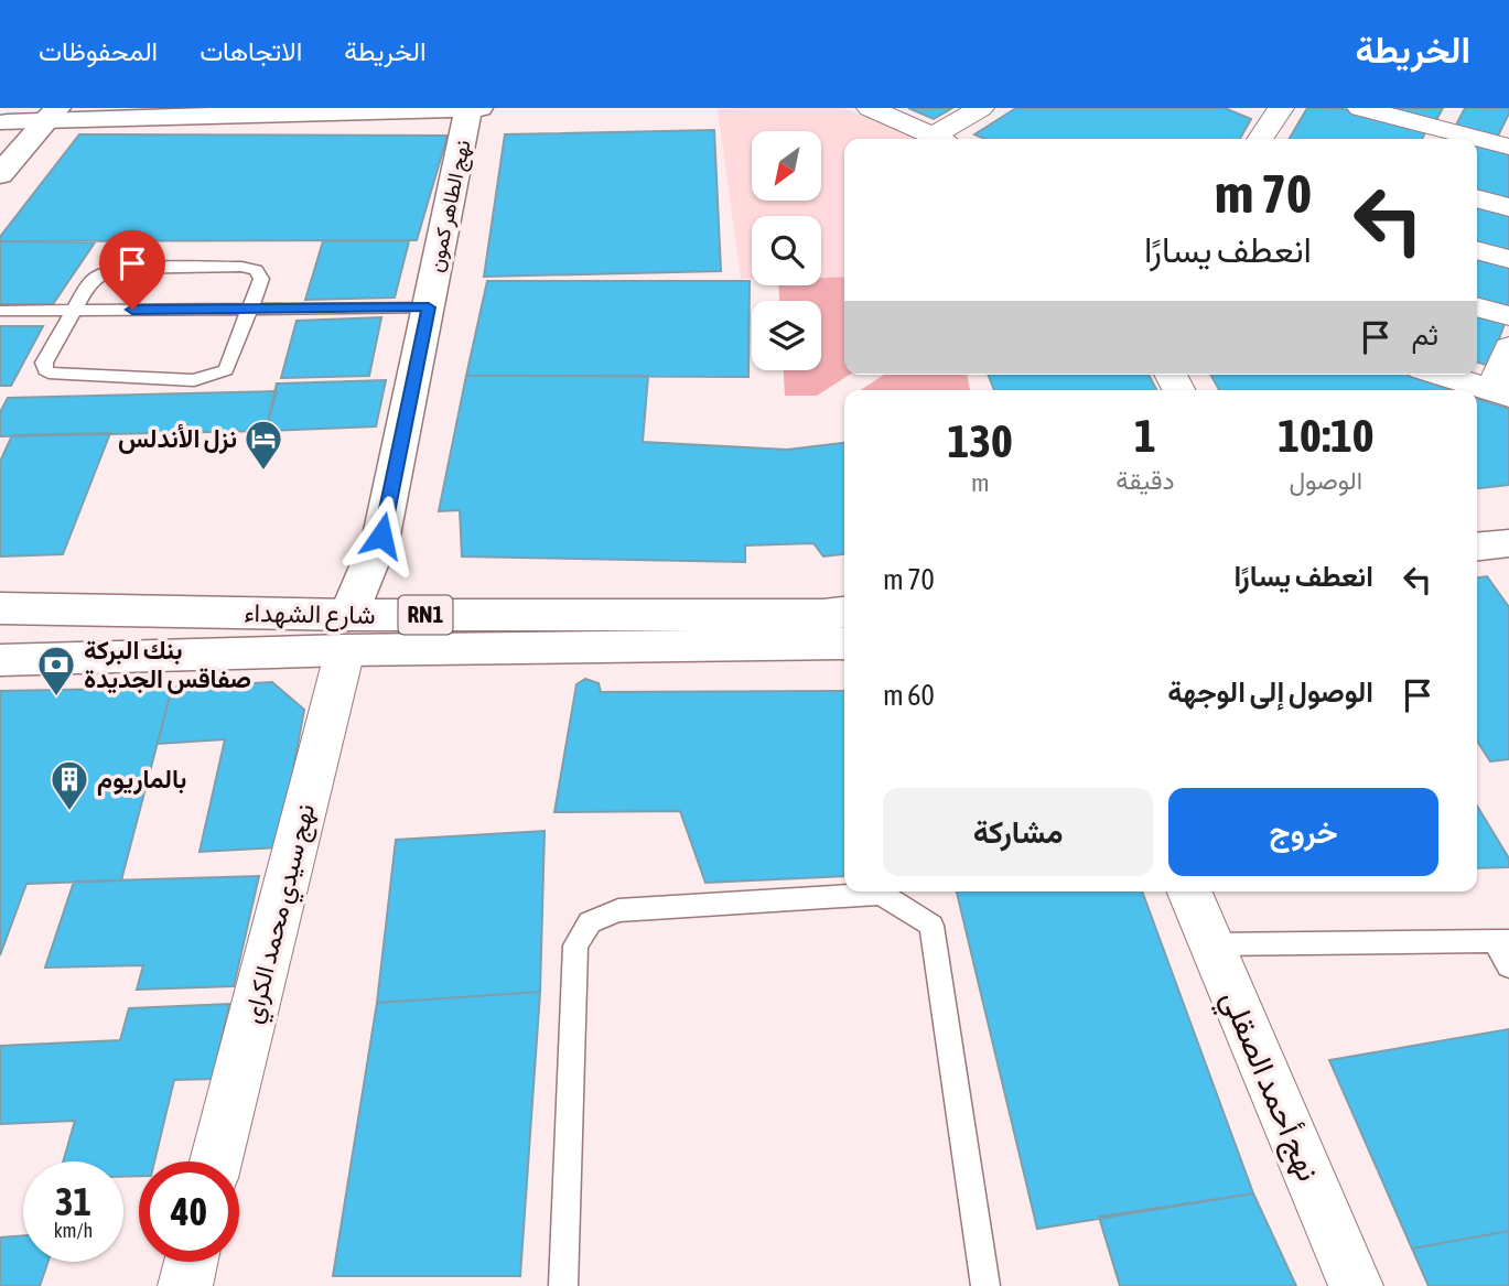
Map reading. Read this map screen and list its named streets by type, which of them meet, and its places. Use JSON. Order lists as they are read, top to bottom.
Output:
{
  "streets": {
    "main road": ["نهج الطاهر كمون", "شارع الشهداء", "RN1"],
    "street": ["نهج سيدي محمد الكراي", "نهج أحمد الصقلي"]
  },
  "crossings": [
    ["نهج الطاهر كمون", "شارع الشهداء"],
    ["نهج الطاهر كمون", "نهج سيدي محمد الكراي"],
    ["شارع الشهداء", "نهج سيدي محمد الكراي"]
  ],
  "places": {
    "hotel": ["نزل الأندلس"],
    "bank": ["بنك البركة صفاقس الجديدة"],
    "building": ["بالماريوم"]
  },
  "north": "bottom left",
  "page": {
    "header": "الخريطة",
    "nav": ["الخريطة", "الاتجاهات", "المحفوظات"],
    "turn": ["70 m", "انعطف يسارًا"],
    "then": "ثم",
    "eta": [
      "10:10",
      "الوصول",
      "1",
      "دقيقة",
      "130",
      "m"
    ],
    "list": [
      {
        "name": "انعطف يسارًا",
        "value": "70 m"
      },
      {
        "name": "الوصول إلى الوجهة",
        "value": "60 m"
      }
    ],
    "buttons": ["خروج", "مشاركة"],
    "speed": "31 km/h",
    "limit": "40"
  }
}
